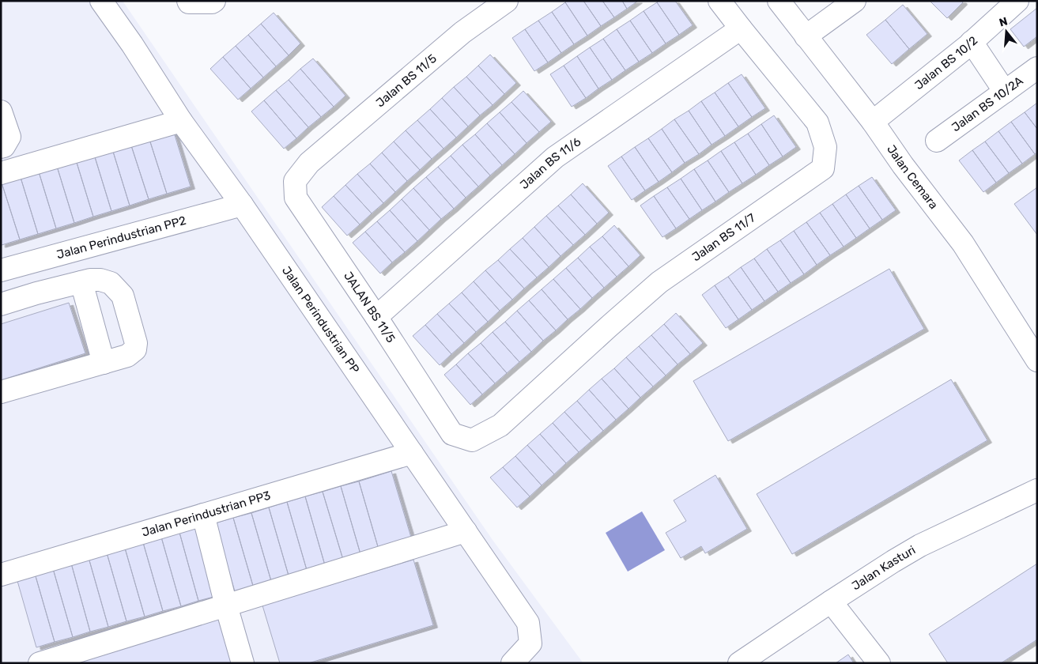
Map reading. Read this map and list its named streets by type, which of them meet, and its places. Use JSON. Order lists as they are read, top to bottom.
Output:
{
  "streets": {
    "street": [
      "Jalan BS 10/2",
      "Jalan BS 11/5",
      "Jalan BS 10/2A",
      "Jalan BS 11/6",
      "Jalan Cemara",
      "Jalan Perindustrian PP2",
      "Jalan BS 11/7",
      "JALAN BS 11/5",
      "Jalan Perindustrian PP",
      "Jalan Perindustrian PP3",
      "Jalan Kasturi"
    ]
  },
  "crossings": [
    ["Jalan BS 10/2", "Jalan Cemara"],
    ["Jalan BS 11/5", "JALAN BS 11/5"],
    ["Jalan BS 11/6", "Jalan BS 11/7"],
    ["Jalan BS 11/6", "JALAN BS 11/5"],
    ["Jalan Perindustrian PP2", "Jalan Perindustrian PP"],
    ["Jalan BS 11/7", "JALAN BS 11/5"],
    ["Jalan Perindustrian PP", "Jalan Perindustrian PP3"]
  ],
  "north": "top"
}
